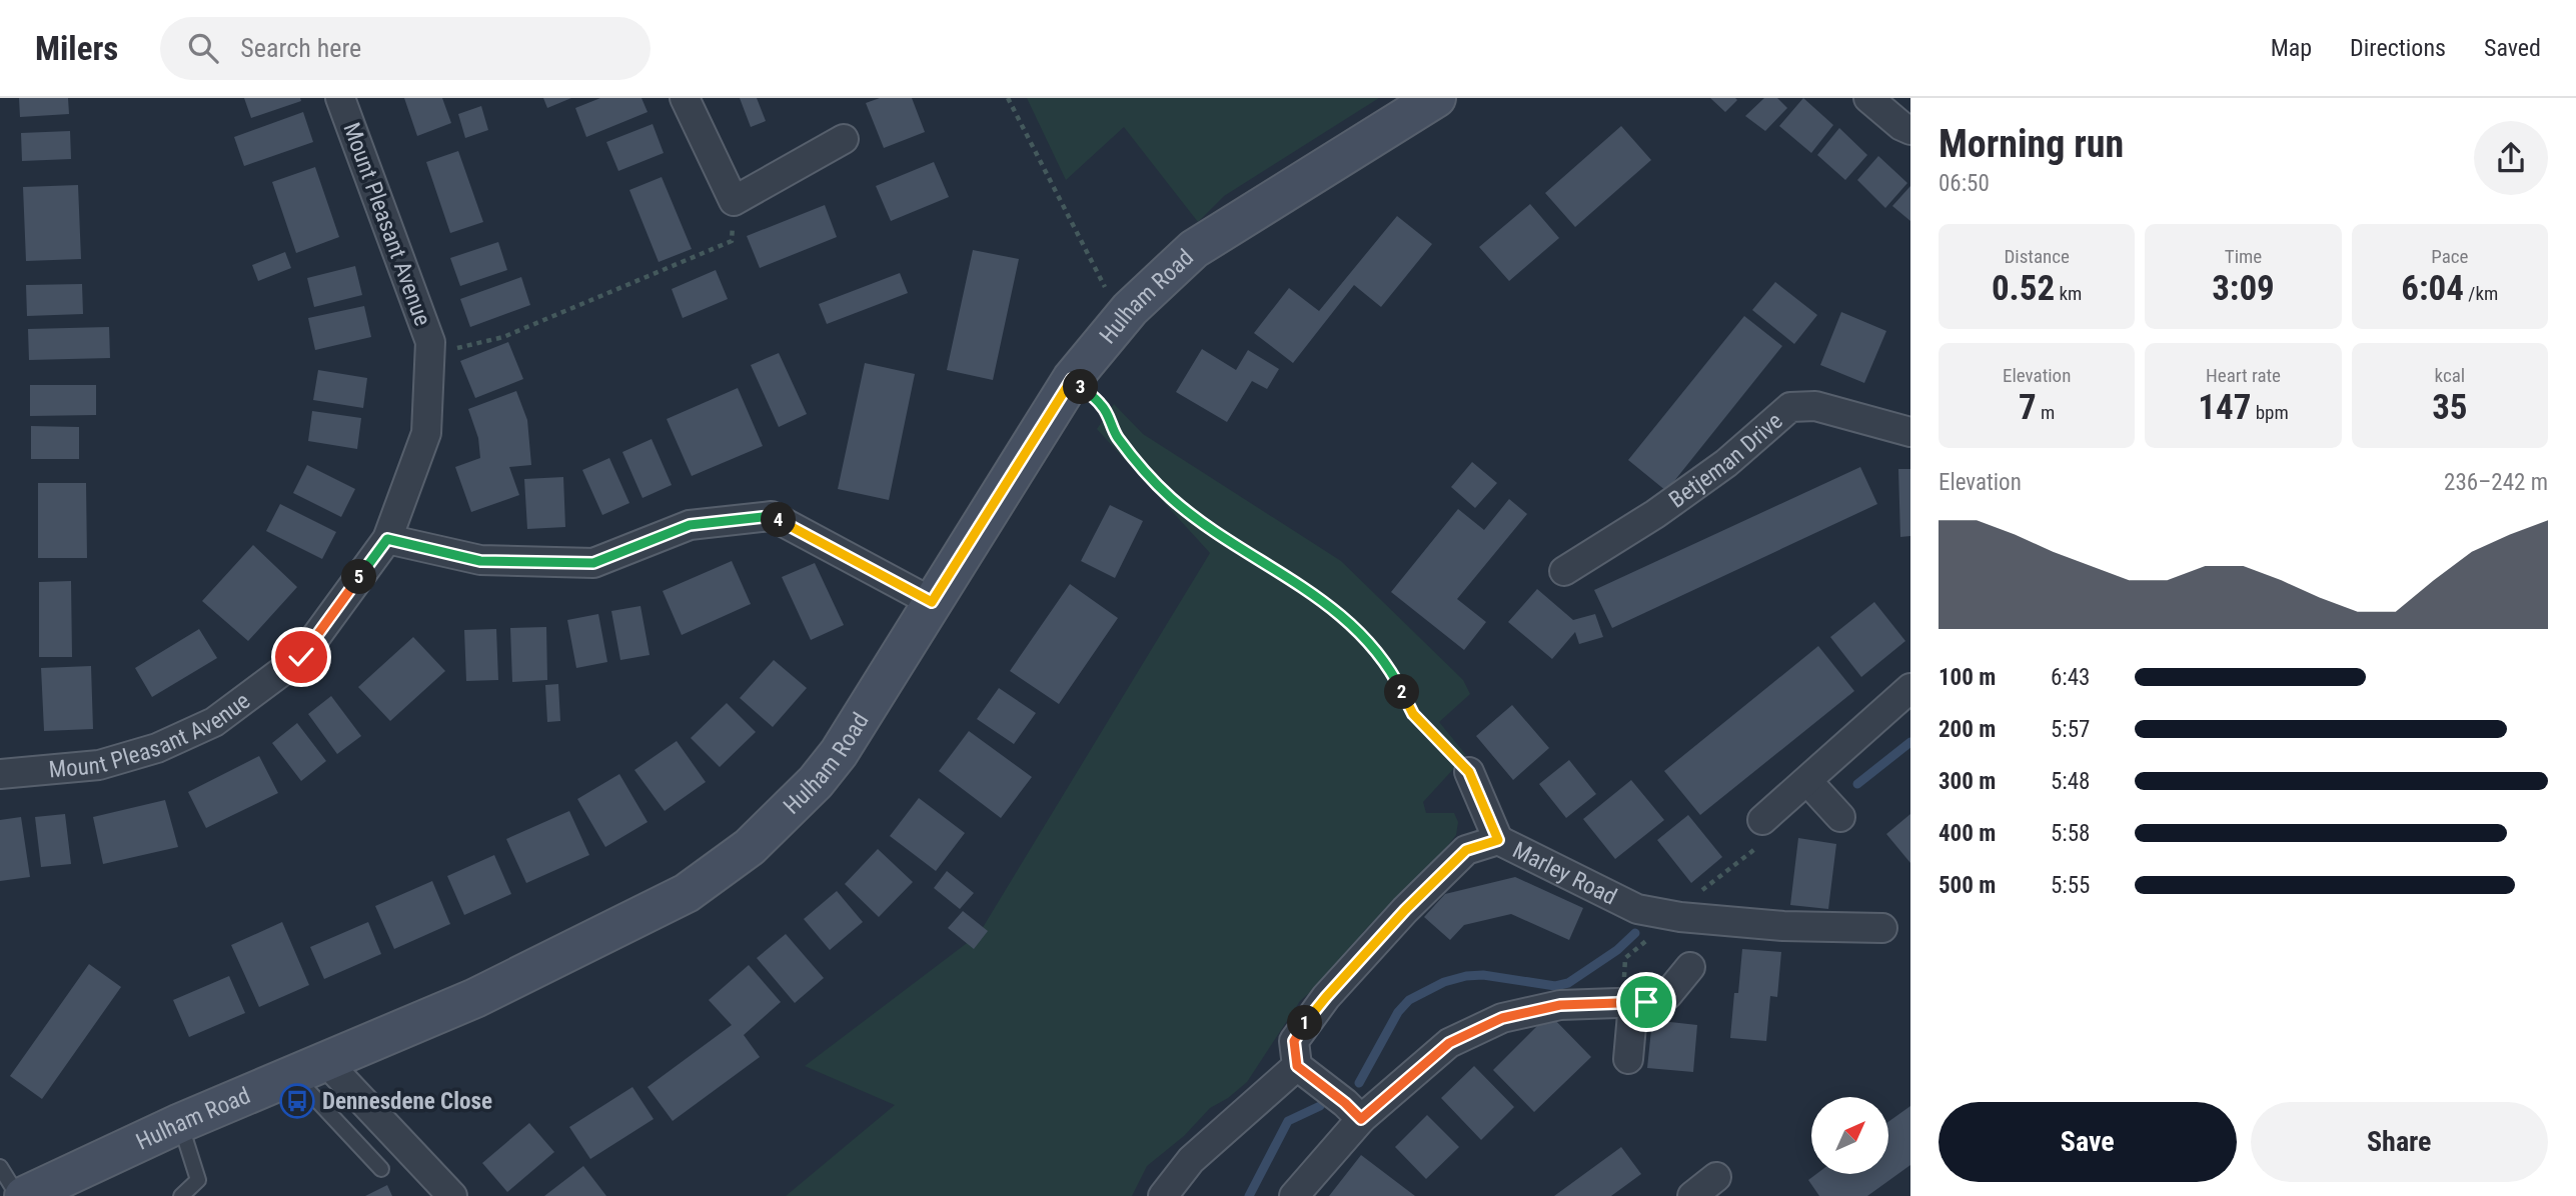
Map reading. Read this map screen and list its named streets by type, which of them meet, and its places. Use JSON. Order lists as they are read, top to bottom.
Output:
{
  "streets": {
    "street": [
      "Mount Pleasant Avenue",
      "Hulham Road",
      "Betjeman Drive",
      "Marley Road"
    ]
  },
  "places": {
    "bus stop": ["Dennesdene Close"]
  },
  "north": "top right",
  "page": {
    "header": "Milers",
    "search": "Search here",
    "nav": ["Map", "Directions", "Saved"],
    "heading": ["Morning run", "06:50"],
    "stats": [
      ["Distance", "0.52 km"],
      ["Time", "3:09"],
      ["Pace", "6:04 /km"],
      ["Elevation", "7 m"],
      ["Heart rate", "147 bpm"],
      ["kcal", "35"]
    ],
    "pins": [
      "3",
      "4",
      "5",
      "2",
      "1"
    ],
    "chart": ["Elevation", "236–242 m"],
    "list": [
      {
        "name": "100 m",
        "note": "6:43"
      },
      {
        "name": "200 m",
        "note": "5:57"
      },
      {
        "name": "300 m",
        "note": "5:48"
      },
      {
        "name": "400 m",
        "note": "5:58"
      },
      {
        "name": "500 m",
        "note": "5:55"
      }
    ],
    "buttons": ["Save", "Share"]
  }
}
